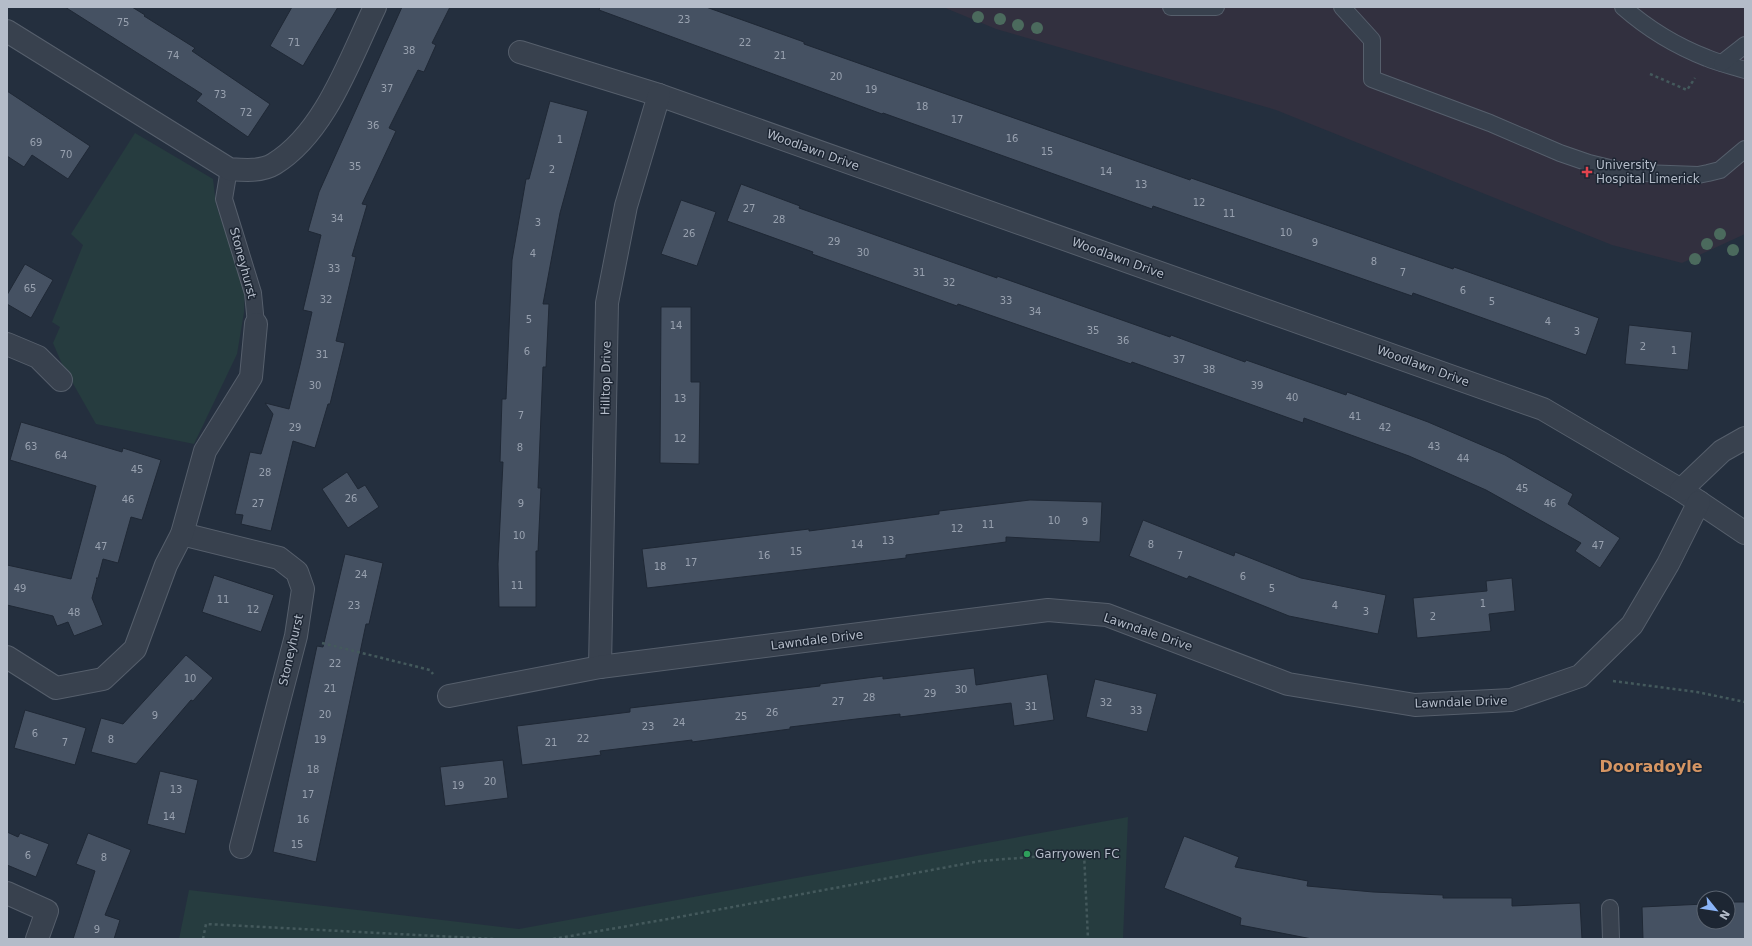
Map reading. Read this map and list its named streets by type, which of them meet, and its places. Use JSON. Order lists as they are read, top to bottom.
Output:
{
  "streets": {
    "street": [
      "Woodlawn Drive",
      "Stoneyhurst",
      "Hilltop Drive",
      "Lawndale Drive"
    ]
  },
  "crossings": [
    ["Woodlawn Drive", "Hilltop Drive"],
    ["Woodlawn Drive", "Lawndale Drive"],
    ["Hilltop Drive", "Lawndale Drive"]
  ],
  "districts": ["Dooradoyle"],
  "places": {
    "health": ["University Hospital Limerick"],
    "other": ["Garryowen FC"]
  },
  "house_numbers": [
    "23",
    "75",
    "71",
    "22",
    "38",
    "74",
    "21",
    "20",
    "37",
    "19",
    "73",
    "18",
    "72",
    "17",
    "36",
    "16",
    "1",
    "69",
    "15",
    "70",
    "35",
    "2",
    "14",
    "13",
    "12",
    "27",
    "11",
    "34",
    "28",
    "3",
    "10",
    "26",
    "29",
    "9",
    "30",
    "4",
    "8",
    "33",
    "31",
    "7",
    "32",
    "65",
    "6",
    "32",
    "33",
    "5",
    "34",
    "5",
    "4",
    "14",
    "35",
    "3",
    "36",
    "2",
    "1",
    "6",
    "31",
    "37",
    "38",
    "30",
    "39",
    "40",
    "13",
    "7",
    "41",
    "29",
    "42",
    "12",
    "63",
    "43",
    "8",
    "64",
    "44",
    "45",
    "28",
    "45",
    "26",
    "46",
    "27",
    "9",
    "46",
    "10",
    "9",
    "11",
    "12",
    "10",
    "13",
    "14",
    "8",
    "47",
    "47",
    "15",
    "16",
    "7",
    "17",
    "18",
    "24",
    "6",
    "11",
    "49",
    "5",
    "11",
    "1",
    "23",
    "4",
    "12",
    "3",
    "48",
    "2",
    "22",
    "10",
    "21",
    "30",
    "29",
    "28",
    "27",
    "32",
    "31",
    "33",
    "26",
    "20",
    "9",
    "25",
    "24",
    "23",
    "6",
    "22",
    "8",
    "19",
    "7",
    "21",
    "18",
    "20",
    "19",
    "13",
    "17",
    "14",
    "16",
    "15",
    "6",
    "8",
    "9"
  ],
  "north": "bottom right"
}
